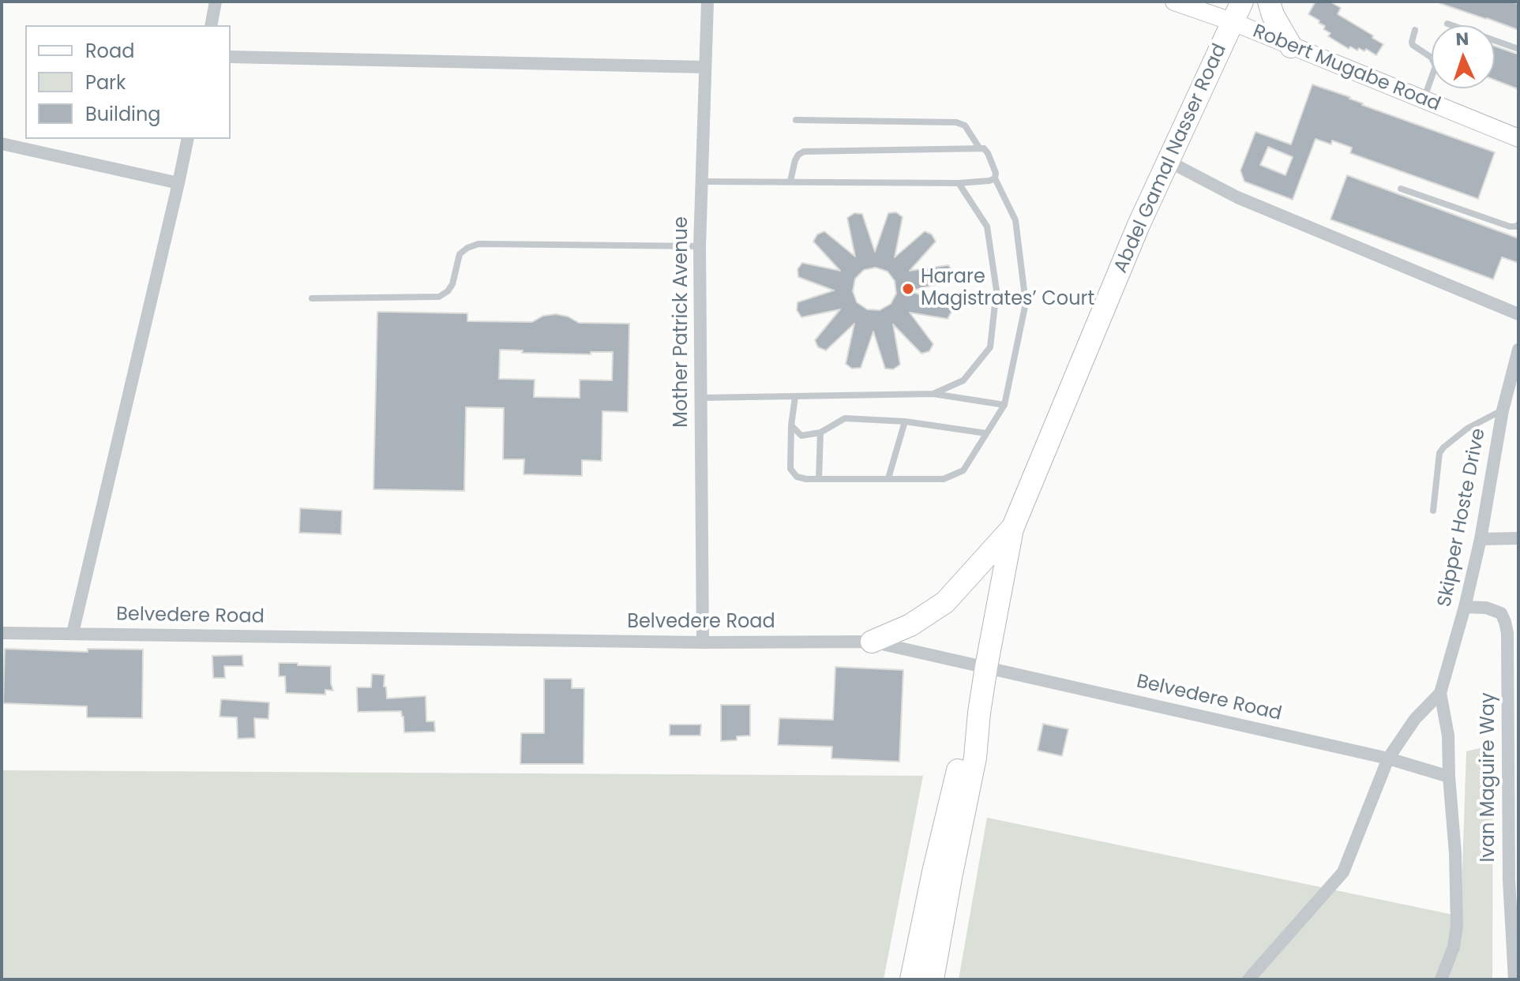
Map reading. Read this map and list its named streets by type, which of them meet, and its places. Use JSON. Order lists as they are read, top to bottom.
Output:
{
  "streets": {
    "highway": ["Abdel Gamal Nasser Road"],
    "main road": ["Robert Mugabe Road"],
    "street": [
      "Mother Patrick Avenue",
      "Skipper Hoste Drive",
      "Belvedere Road",
      "Ivan Maguire Way"
    ]
  },
  "crossings": [
    ["Robert Mugabe Road", "Abdel Gamal Nasser Road"],
    ["Abdel Gamal Nasser Road", "Belvedere Road"],
    ["Mother Patrick Avenue", "Belvedere Road"],
    ["Skipper Hoste Drive", "Belvedere Road"],
    ["Skipper Hoste Drive", "Ivan Maguire Way"]
  ],
  "places": ["Harare Magistrates’ Court"],
  "legend": ["Road", "Park", "Building"],
  "north": "top"
}
